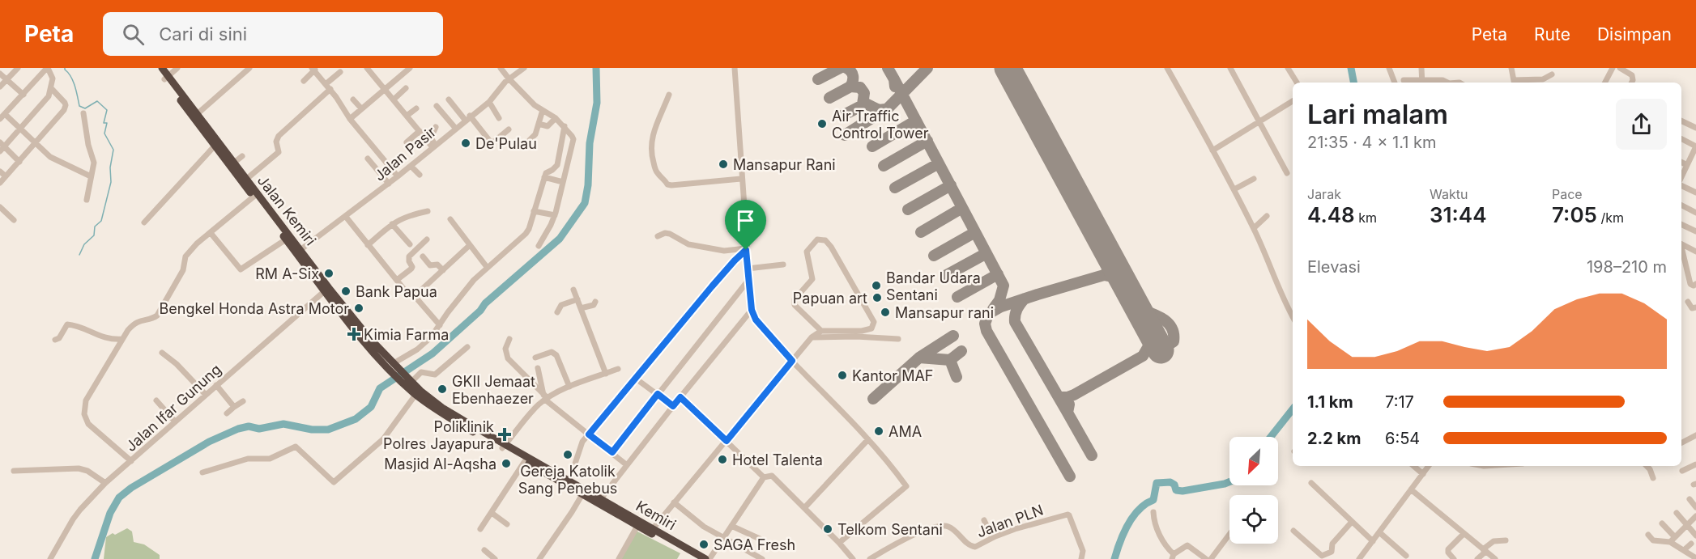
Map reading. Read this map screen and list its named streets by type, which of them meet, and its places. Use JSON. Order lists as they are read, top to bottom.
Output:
{
  "streets": {
    "highway": ["Jalan Kemiri", "Kemiri"],
    "street": ["Jalan Pasir", "Jalan Ifar Gunung", "Jalan PLN"]
  },
  "crossings": [
    ["Jalan Pasir", "Jalan Kemiri"],
    ["Jalan Kemiri", "Jalan Ifar Gunung"]
  ],
  "places": {
    "other": [
      "Air Traffic Control Tower",
      "De'Pulau",
      "Mansapur Rani",
      "RM A-Six",
      "Bandar Udara Sentani",
      "Bank Papua",
      "Papuan art",
      "Bengkel Honda Astra Motor",
      "Mansapur rani",
      "Kantor MAF",
      "GKII Jemaat Ebenhaezer",
      "AMA",
      "Gereja Katolik Sang Penebus",
      "Hotel Talenta",
      "Masjid Al-Aqsha",
      "Telkom Sentani",
      "SAGA Fresh"
    ],
    "health": ["Kimia Farma", "Poliklinik Polres Jayapura"]
  },
  "north": "bottom left",
  "page": {
    "header": "Peta",
    "search": "Cari di sini",
    "nav": ["Peta", "Rute", "Disimpan"],
    "heading": ["Lari malam", "21:35 · 4 × 1.1 km"],
    "stats": [
      ["Jarak", "4.48 km"],
      ["Waktu", "31:44"],
      ["Pace", "7:05 /km"]
    ],
    "chart": ["Elevasi", "198–210 m"],
    "list": [
      {
        "name": "1.1 km",
        "note": "7:17"
      },
      {
        "name": "2.2 km",
        "note": "6:54"
      }
    ]
  }
}
